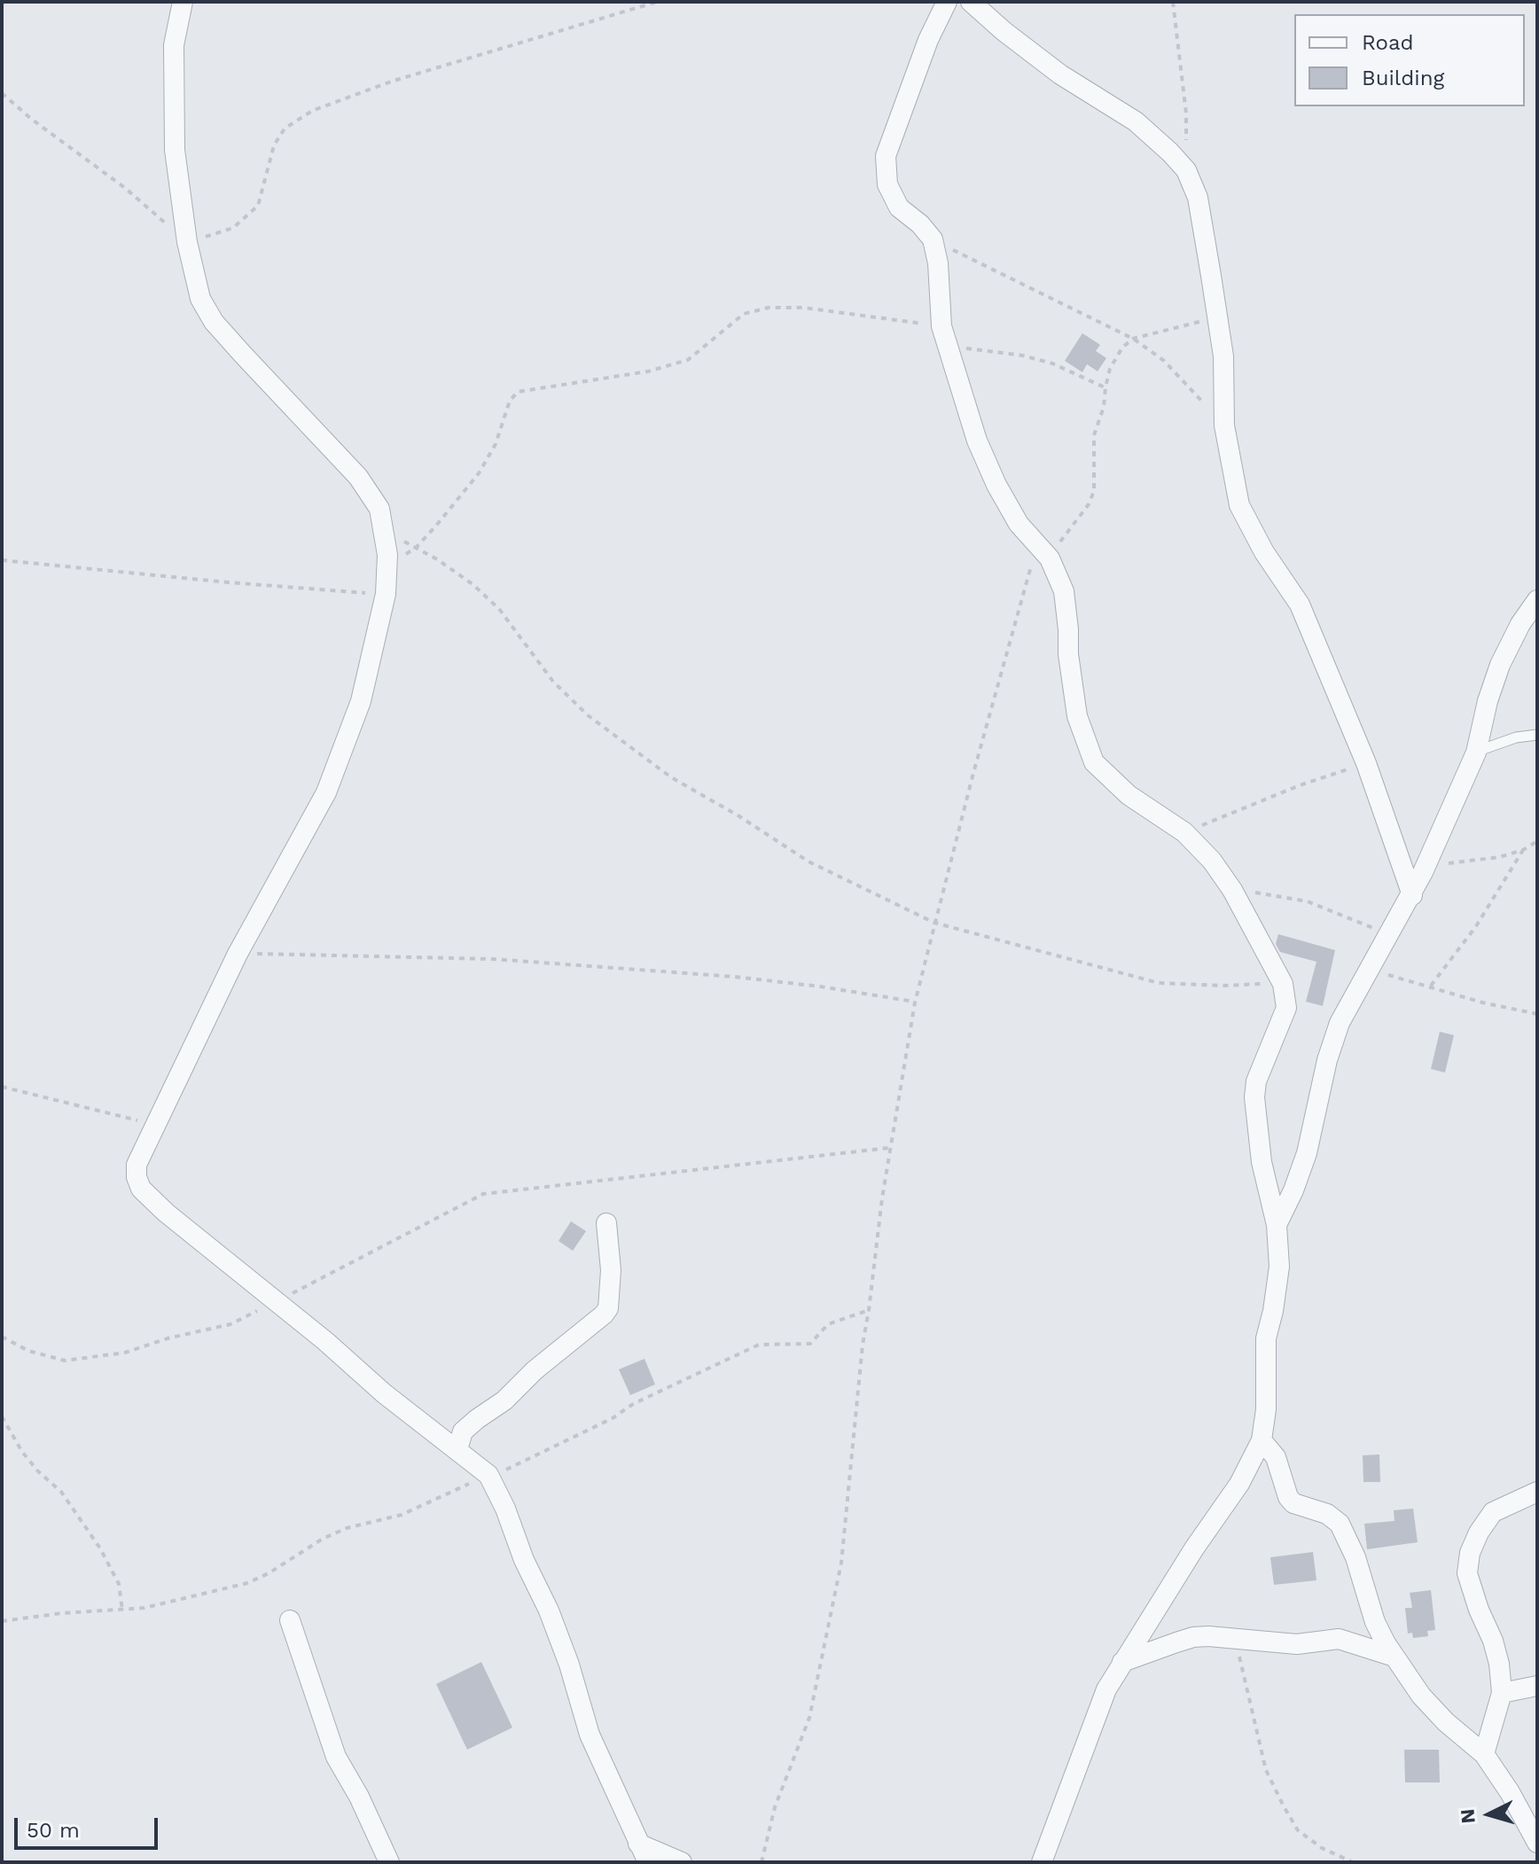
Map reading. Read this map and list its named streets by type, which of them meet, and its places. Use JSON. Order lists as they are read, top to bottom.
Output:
{
  "legend": ["Road", "Building"],
  "scale_bar": "50 m",
  "north": "left"
}
